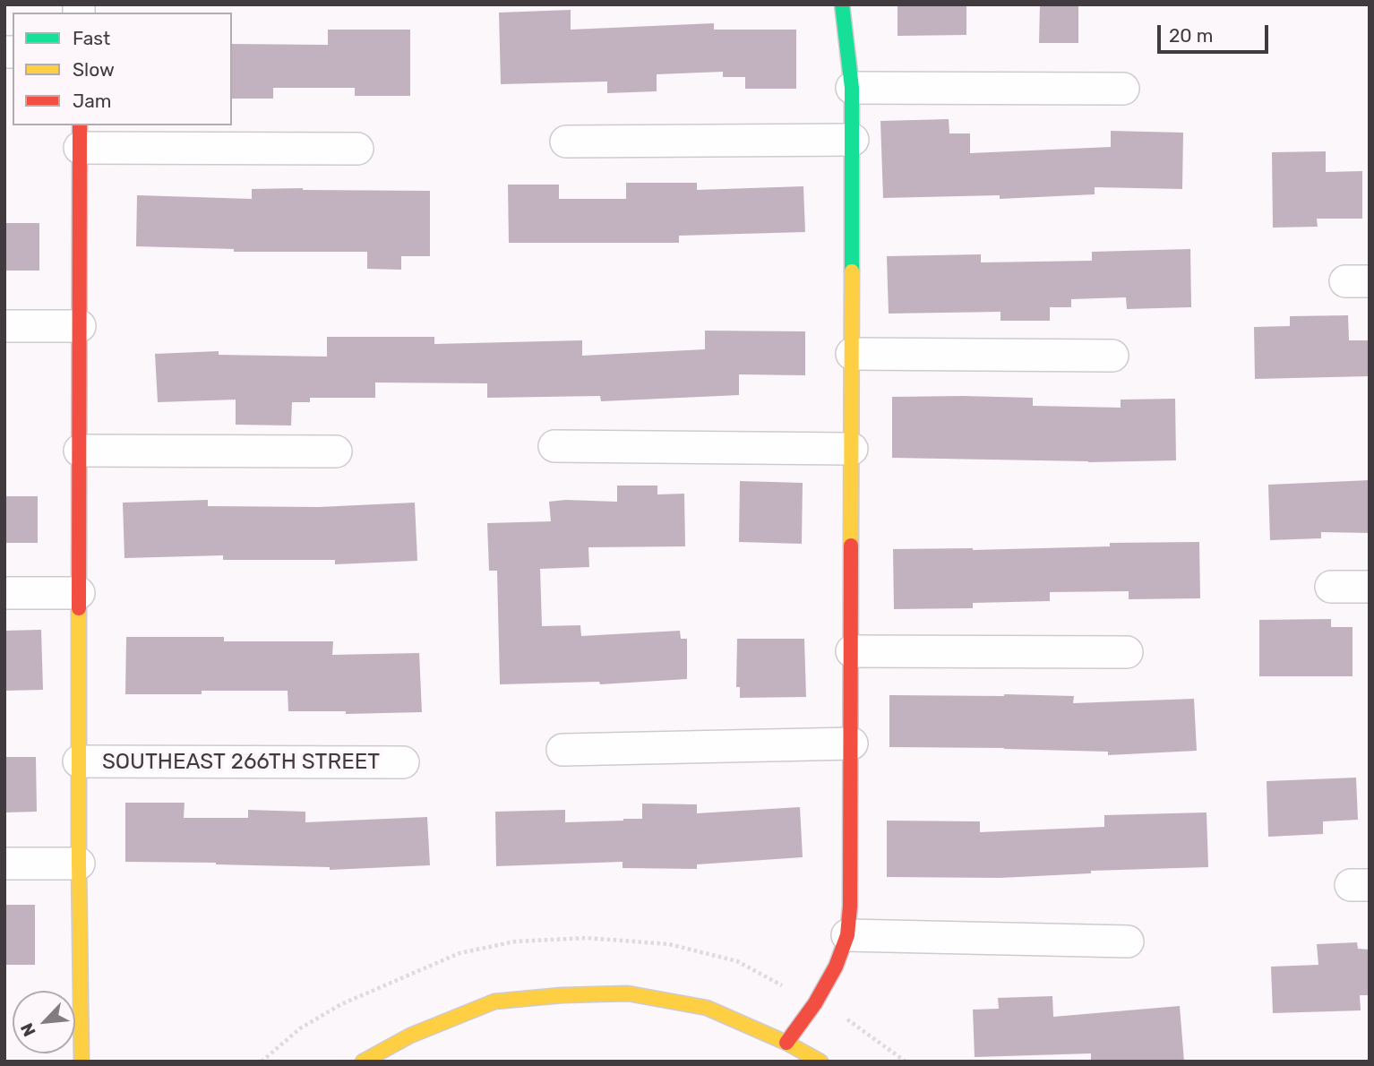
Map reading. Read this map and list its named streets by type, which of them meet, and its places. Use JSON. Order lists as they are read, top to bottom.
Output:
{
  "streets": {
    "street": ["SOUTHEAST 266TH STREET"]
  },
  "legend": ["Fast", "Slow", "Jam"],
  "scale_bar": "20 m",
  "north": "bottom left"
}
